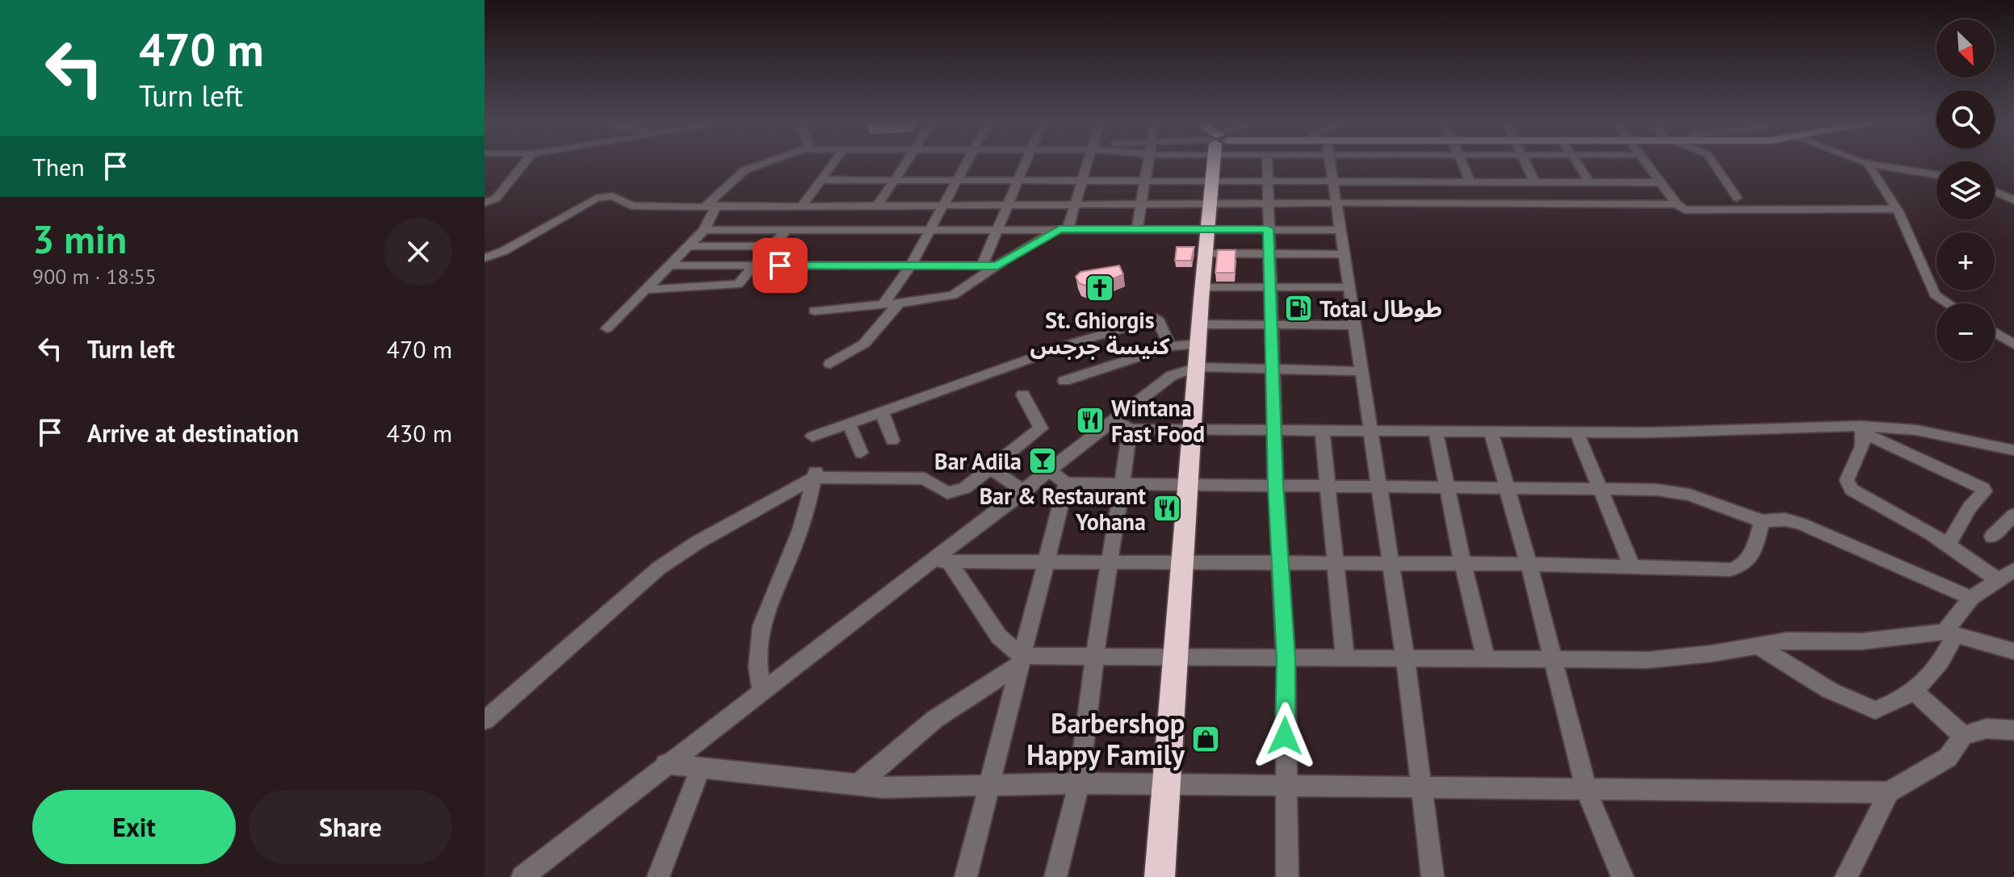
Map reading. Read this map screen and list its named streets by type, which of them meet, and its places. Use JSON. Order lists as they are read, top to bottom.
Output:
{
  "places": {
    "church": ["St. Ghiorgis كنيسة جرجس"],
    "fuel station": ["Total طوطال"],
    "restaurant": ["Wintana Fast Food", "Bar & Restaurant Yohana"],
    "bar": ["Bar Adila"],
    "shop": ["Barbershop Happy Family"]
  },
  "north": "bottom right",
  "page": {
    "turn": ["470 m", "Turn left"],
    "map_buttons": ["+", "−"],
    "then": "Then",
    "heading": ["3 min", "900 m · 18:55"],
    "list": [
      {
        "name": "Turn left",
        "value": "470 m"
      },
      {
        "name": "Arrive at destination",
        "value": "430 m"
      }
    ],
    "buttons": ["Exit", "Share"]
  }
}
